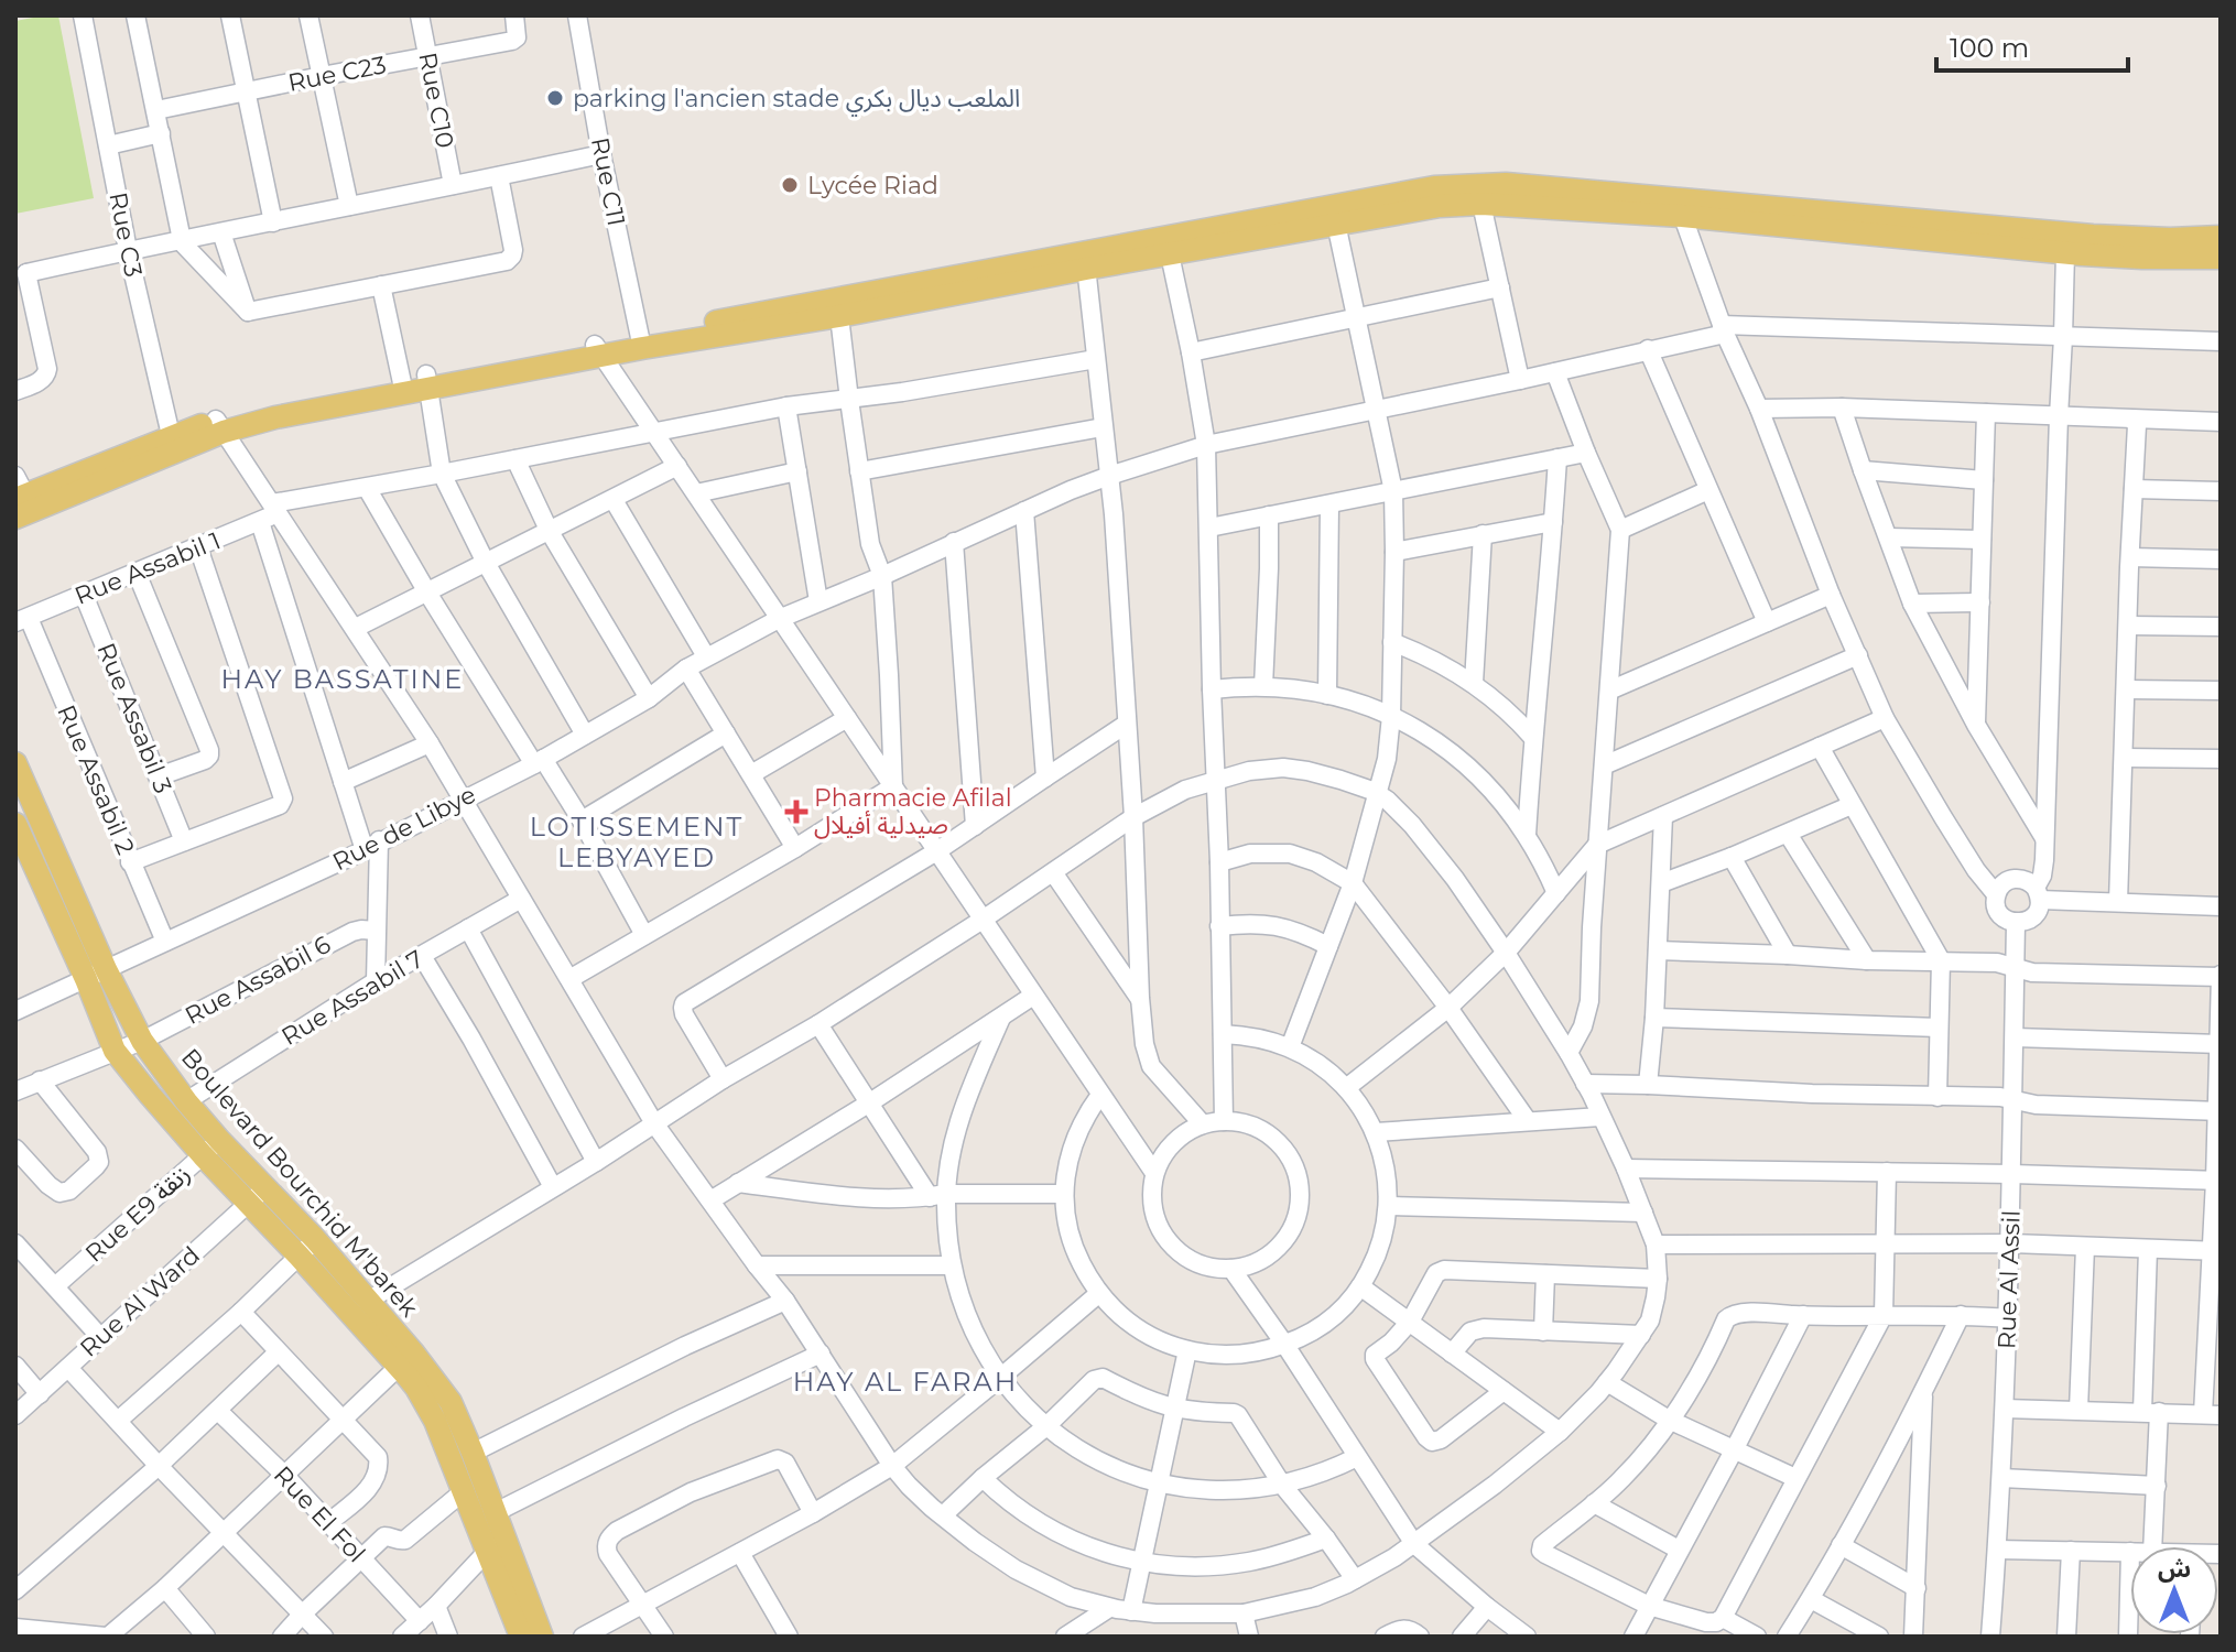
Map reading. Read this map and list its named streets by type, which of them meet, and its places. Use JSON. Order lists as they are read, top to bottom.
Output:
{
  "streets": {
    "main road": ["Boulevard Bourchid M'barek"],
    "street": [
      "Rue C23",
      "Rue C10",
      "Rue C11",
      "Rue C3",
      "Rue Assabil 1",
      "Rue Assabil 3",
      "Rue Assabil 2",
      "Rue de Libye",
      "Rue Assabil 6",
      "Rue Assabil 7",
      "Rue E9 زنقة",
      "Rue Al Assil",
      "Rue Al Ward",
      "Rue El Fol"
    ]
  },
  "crossings": [
    ["Rue C23", "Rue C10"],
    ["Rue Assabil 1", "Rue Assabil 3"],
    ["Rue Assabil 1", "Rue Assabil 2"],
    ["Rue Assabil 2", "Rue de Libye"],
    ["Rue de Libye", "Boulevard Bourchid M'barek"],
    ["Rue Assabil 6", "Boulevard Bourchid M'barek"],
    ["Rue Assabil 7", "Boulevard Bourchid M'barek"],
    ["Boulevard Bourchid M'barek", "Rue E9 زنقة"],
    ["Boulevard Bourchid M'barek", "Rue Al Ward"]
  ],
  "districts": ["HAY BASSATINE", "LOTISSEMENT LEBYAYED", "HAY AL FARAH"],
  "places": {
    "other": ["parking l'ancien stade الملعب ديال بكري", "Lycée Riad"],
    "health": ["Pharmacie Afilal صيدلية أفيلال"]
  },
  "scale_bar": "100 m",
  "north": "top"
}
